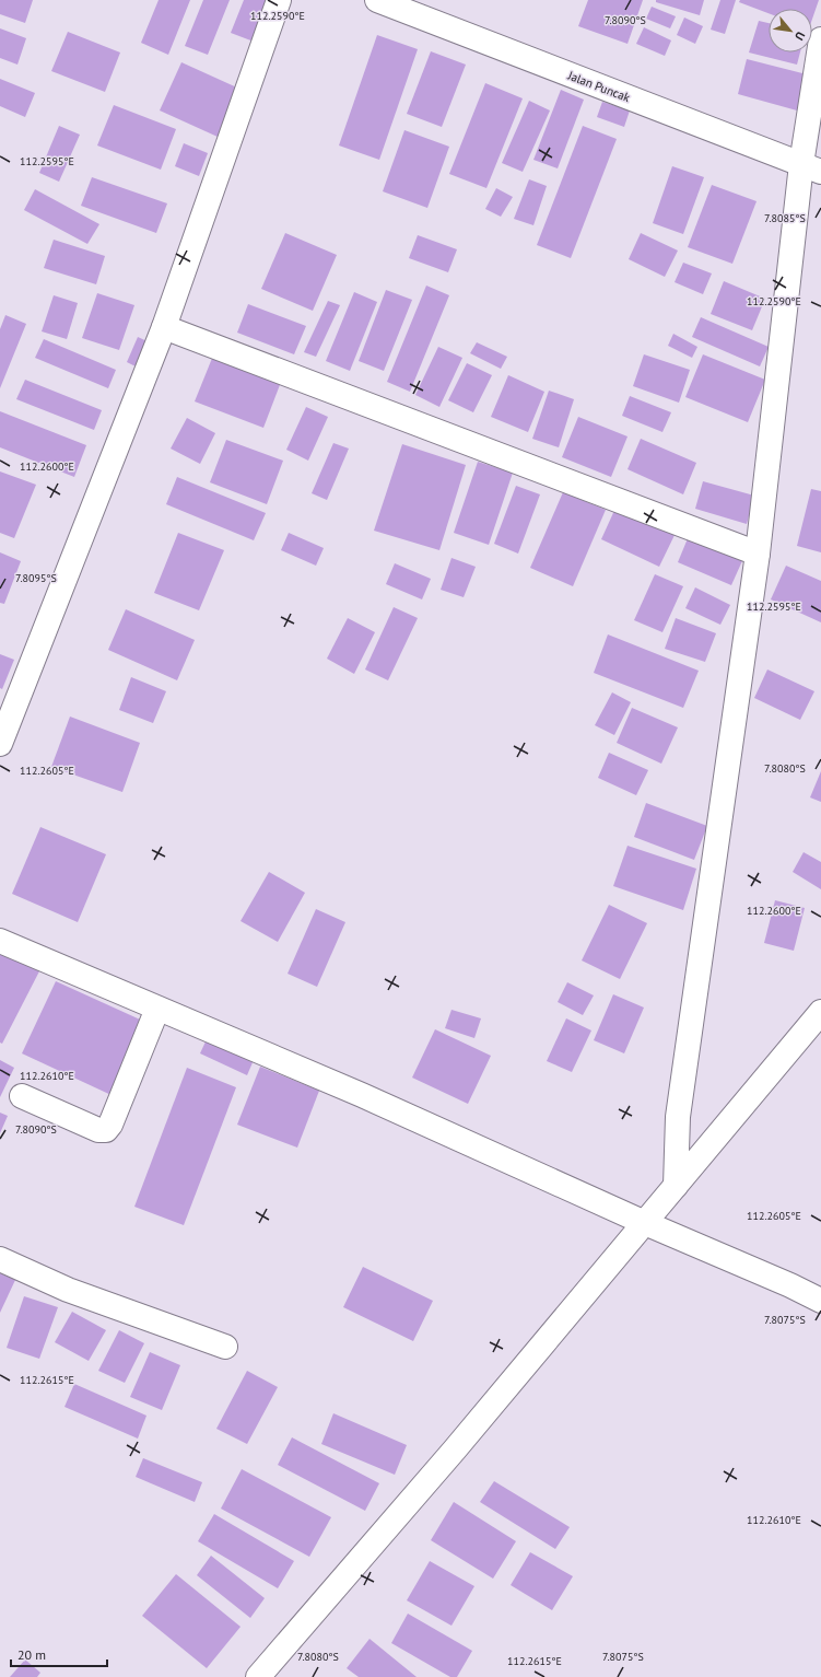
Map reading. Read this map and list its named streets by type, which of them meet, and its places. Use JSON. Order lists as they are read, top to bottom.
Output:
{
  "streets": {
    "street": ["Jalan Puncak"]
  },
  "scale_bar": "20 m",
  "north": "bottom right",
  "coordinates": [
    "112.2590°E",
    "7.8090°S",
    "112.2595°E",
    "7.8085°S",
    "112.2600°E",
    "7.8095°S",
    "7.8080°S",
    "112.2605°E",
    "112.2610°E",
    "7.8075°S",
    "112.2615°E"
  ]
}
